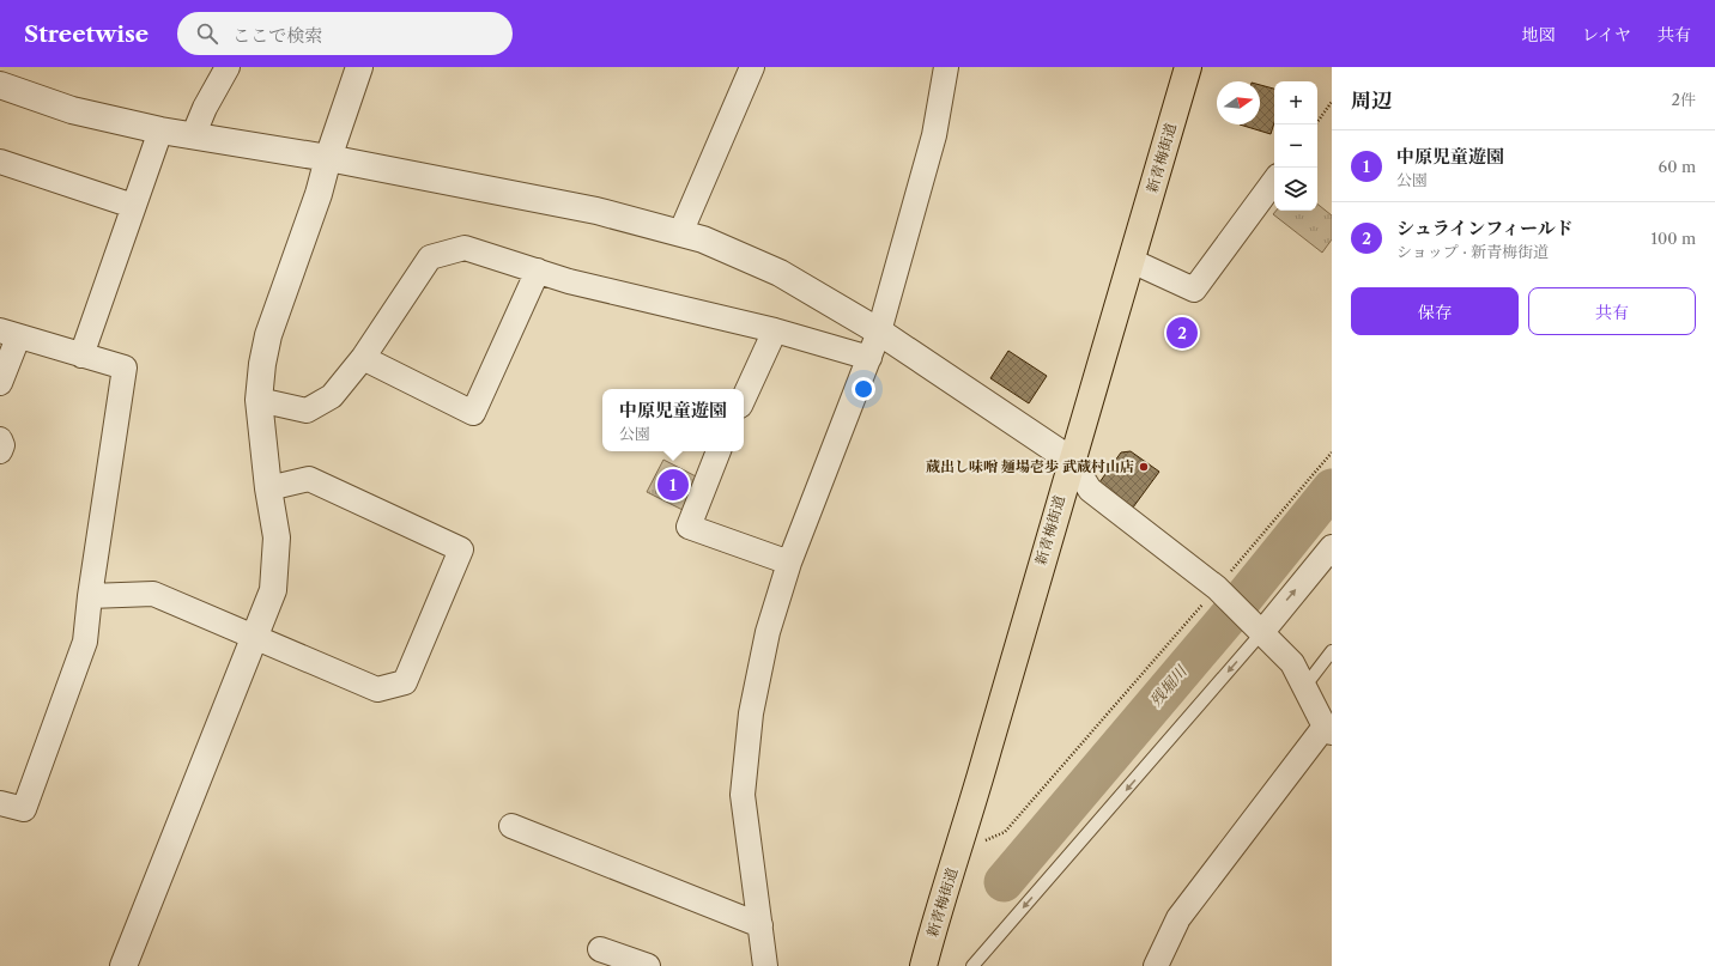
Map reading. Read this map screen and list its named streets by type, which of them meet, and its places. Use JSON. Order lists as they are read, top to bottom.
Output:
{
  "streets": {
    "main road": ["新青梅街道"]
  },
  "water": ["残堀川"],
  "places": ["蔵出し味噌 麺場壱歩 武蔵村山店"],
  "north": "right",
  "page": {
    "header": "Streetwise",
    "search": "ここで検索",
    "nav": ["地図", "レイヤ", "共有"],
    "heading": ["周辺", "2件"],
    "map_buttons": ["+", "−"],
    "list": [
      {
        "mark": "1",
        "name": "中原児童遊園",
        "note": "公園",
        "value": "60 m"
      },
      {
        "mark": "2",
        "name": "シュラインフィールド",
        "note": "ショップ · 新青梅街道",
        "value": "100 m"
      }
    ],
    "buttons": ["保存", "共有"],
    "pins": ["2", "1"],
    "popup": ["中原児童遊園", "公園"]
  }
}
